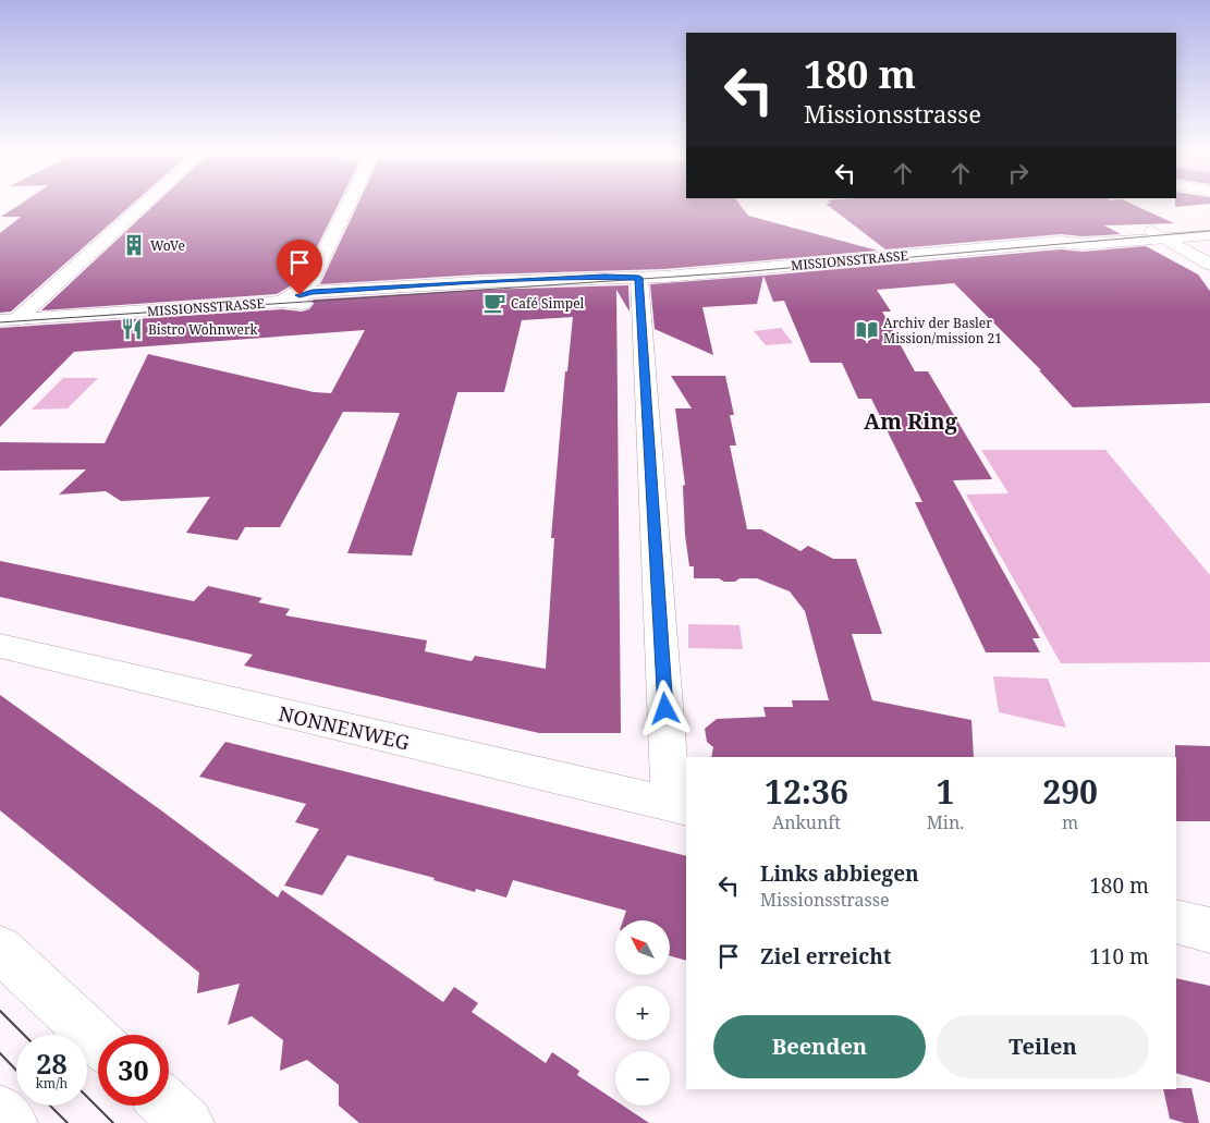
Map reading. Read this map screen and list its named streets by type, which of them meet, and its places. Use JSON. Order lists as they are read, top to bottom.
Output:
{
  "streets": {
    "street": ["MISSIONSSTRASSE", "NONNENWEG"]
  },
  "districts": ["Am Ring"],
  "places": {
    "building": ["WoVe"],
    "cafe": ["Café Simpel"],
    "restaurant": ["Bistro Wohnwerk"],
    "library": ["Archiv der Basler Mission/mission 21"]
  },
  "north": "top left",
  "page": {
    "turn": ["180 m", "Missionsstrasse"],
    "eta": [
      "12:36",
      "Ankunft",
      "1",
      "Min.",
      "290",
      "m"
    ],
    "list": [
      {
        "name": "Links abbiegen",
        "note": "Missionsstrasse",
        "value": "180 m"
      },
      {
        "name": "Ziel erreicht",
        "value": "110 m"
      }
    ],
    "map_buttons": ["+", "−"],
    "buttons": ["Beenden", "Teilen"],
    "speed": "28 km/h",
    "limit": "30"
  }
}
